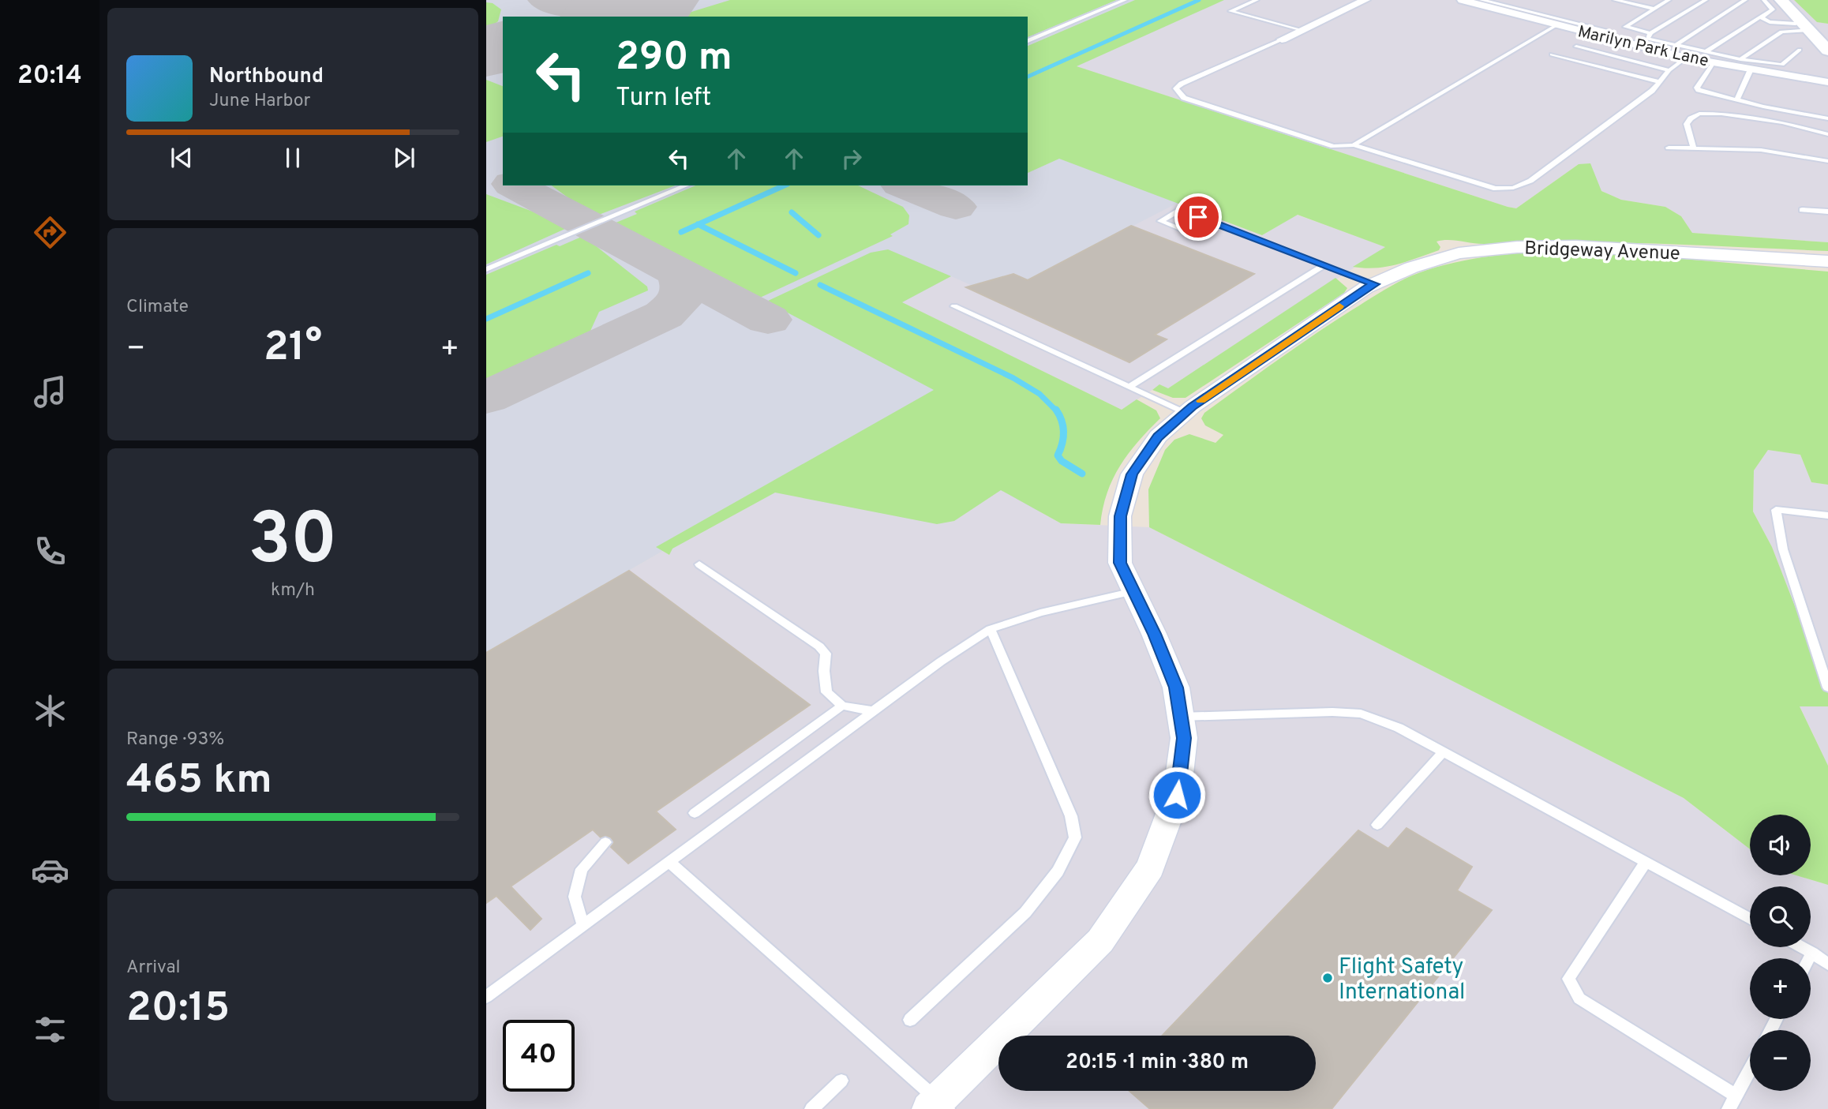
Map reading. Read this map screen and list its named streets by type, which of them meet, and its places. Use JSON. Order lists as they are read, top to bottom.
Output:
{
  "streets": {
    "street": ["Marilyn Park Lane", "Bridgeway Avenue"]
  },
  "places": ["Flight Safety International"],
  "page": {
    "tabs": "20:14",
    "turn": ["290 m", "Turn left"],
    "song": ["Northbound", "June Harbor"],
    "tile": [
      "Climate",
      ["30", "km/h"],
      ["Range · 93%", "465 km"],
      ["Arrival", "20:15"]
    ],
    "heat": ["−", "21°", "+"],
    "map_buttons": ["+", "−"],
    "limit": "40",
    "trip": "20:15 · 1 min · 380 m"
  }
}
